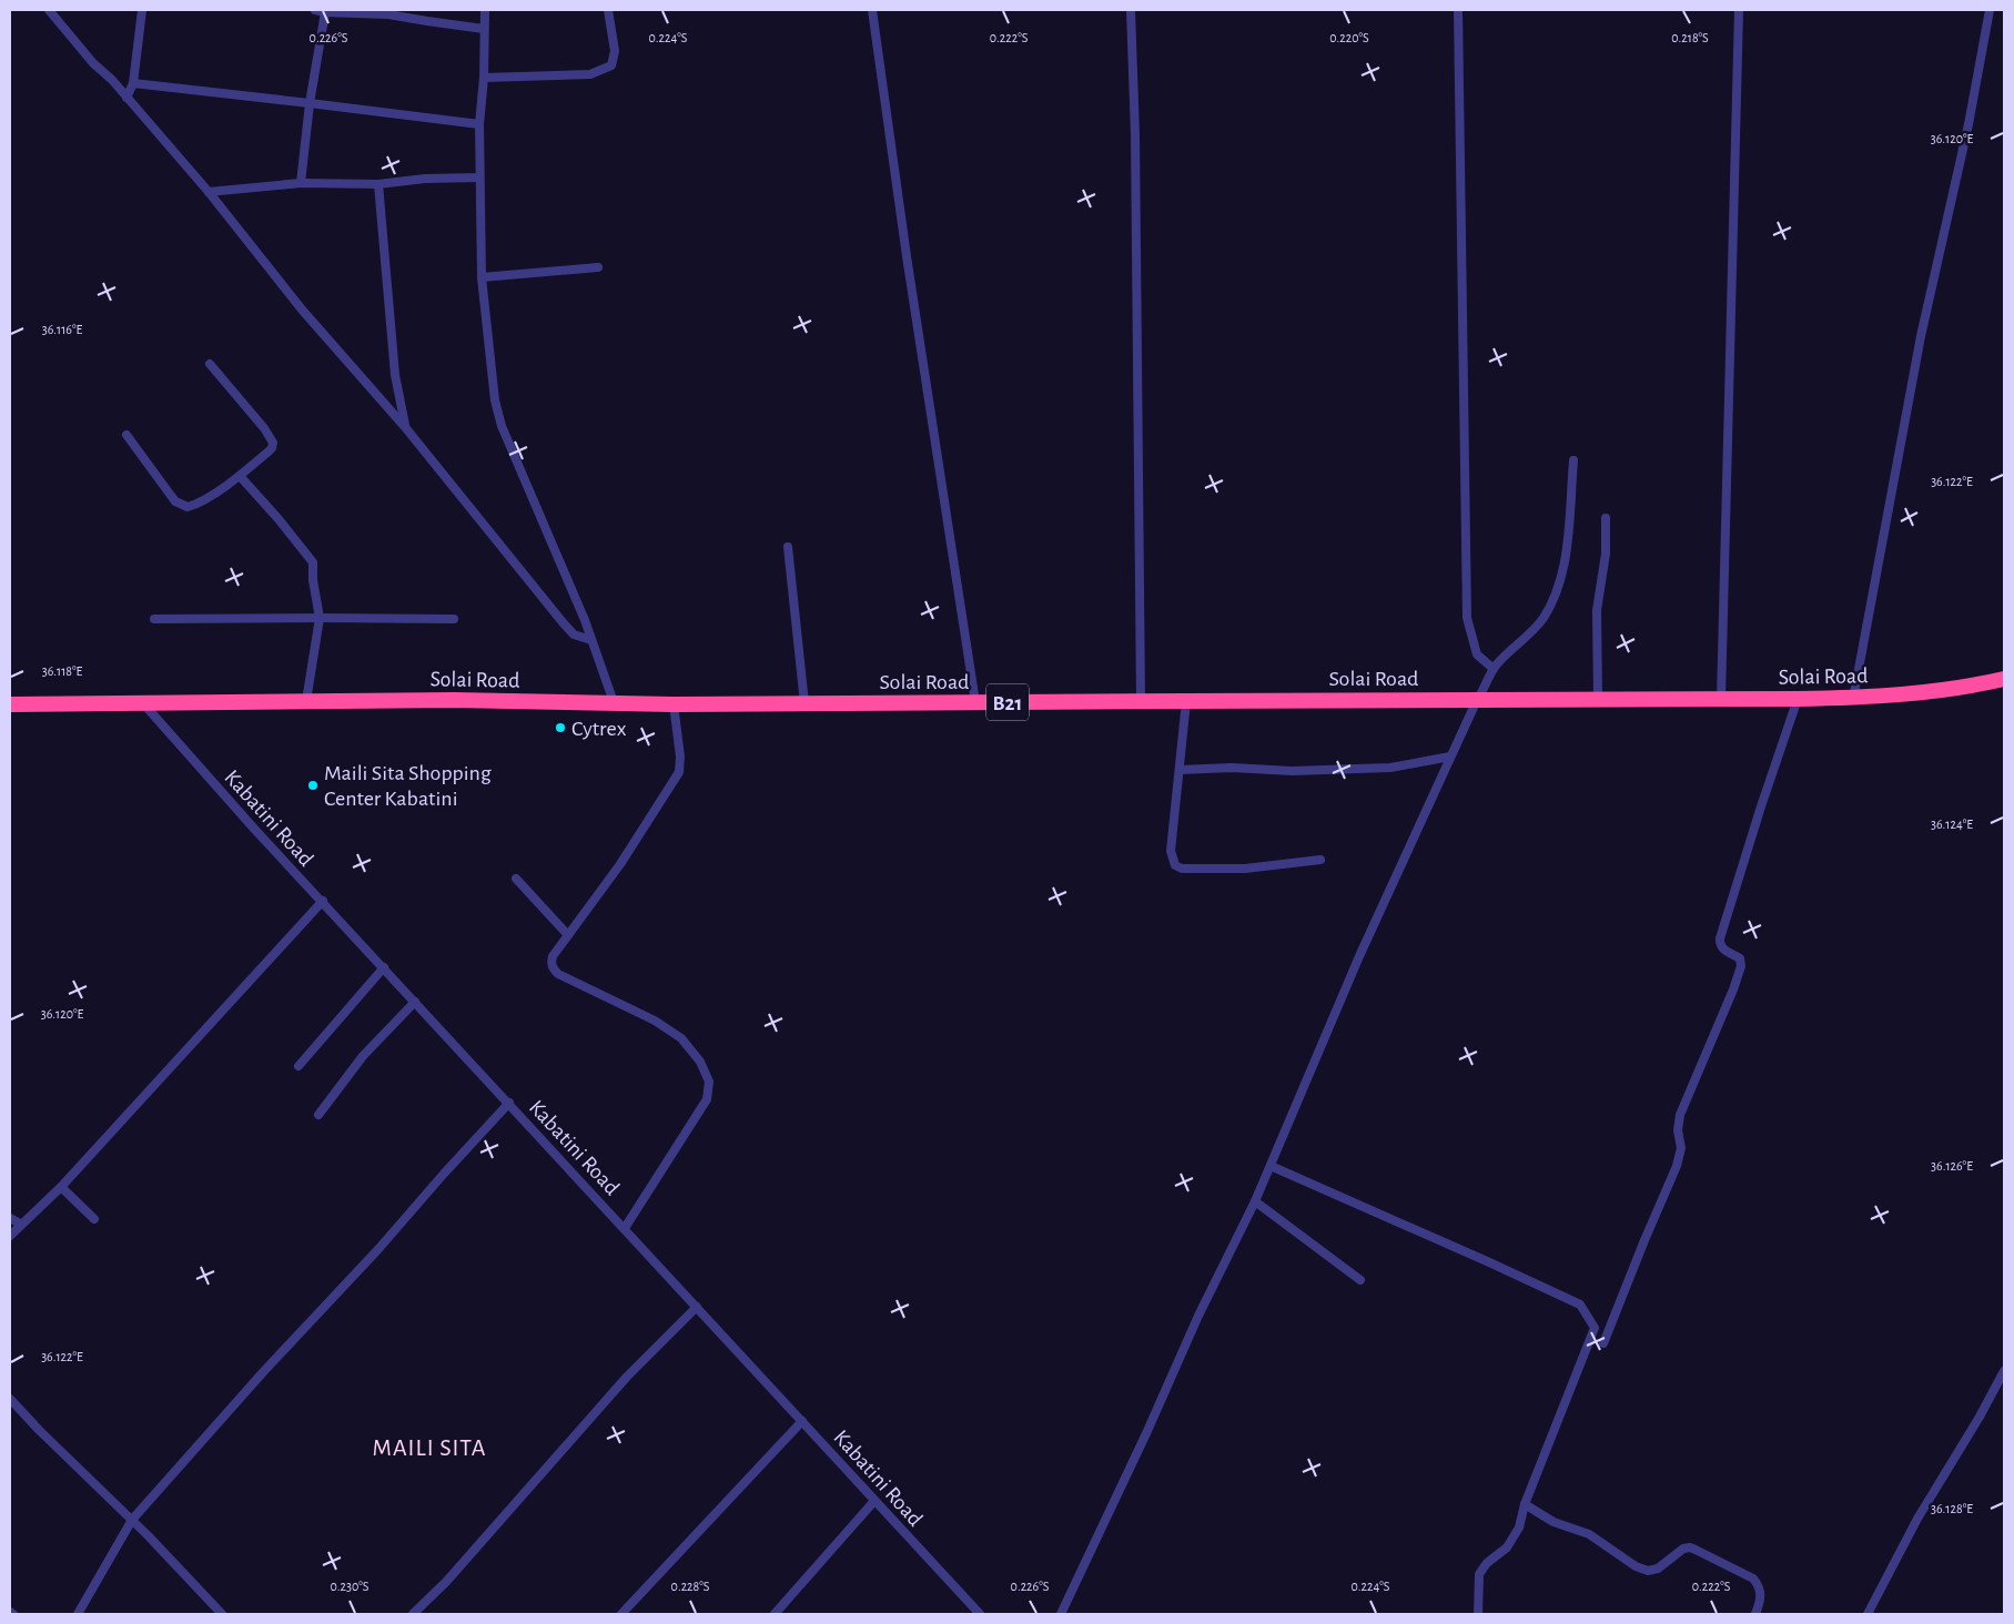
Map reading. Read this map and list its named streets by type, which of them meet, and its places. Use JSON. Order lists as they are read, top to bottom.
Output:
{
  "streets": {
    "highway": ["Solai Road", "B21"],
    "street": ["Kabatini Road"]
  },
  "crossings": [
    ["Solai Road", "Kabatini Road"]
  ],
  "districts": ["MAILI SITA"],
  "places": ["Cytrex", "Maili Sita Shopping Center Kabatini"],
  "coordinates": [
    "0.226°S",
    "0.222°S",
    "0.220°S",
    "0.218°S",
    "0.224°S",
    "36.120°E",
    "36.116°E",
    "36.122°E",
    "36.118°E",
    "36.124°E",
    "36.126°E",
    "36.128°E",
    "0.230°S",
    "0.228°S"
  ]
}
